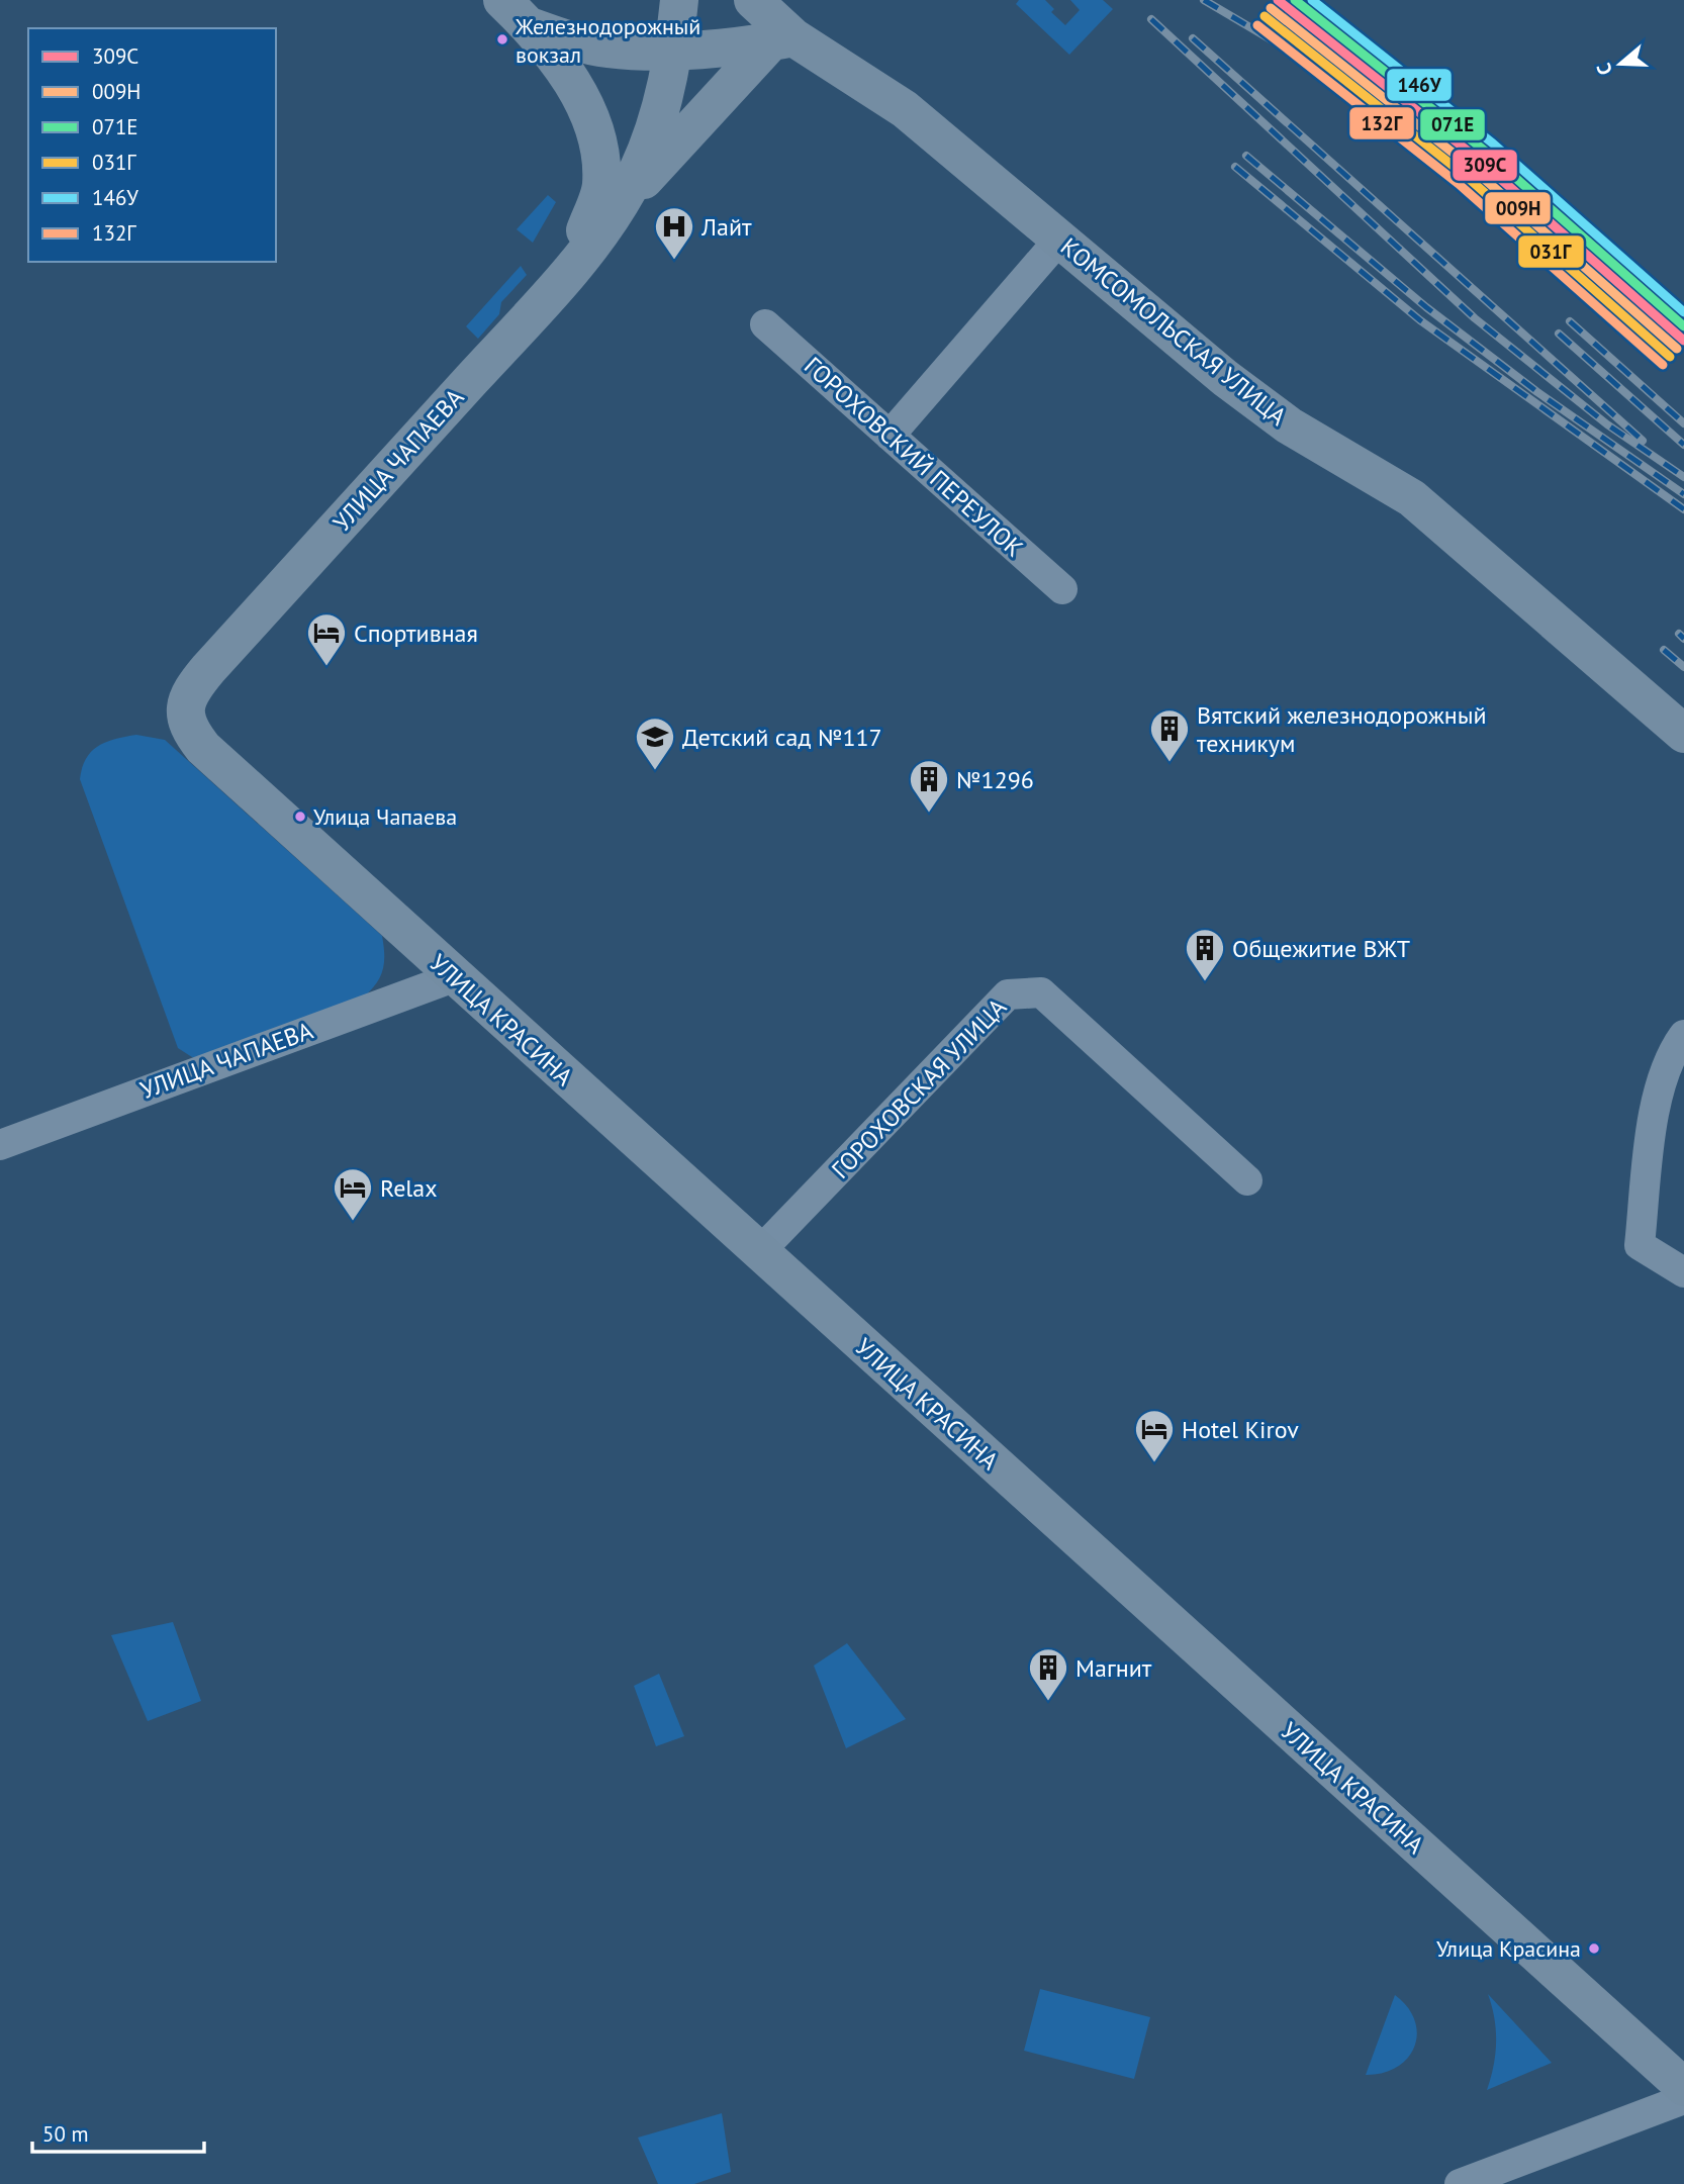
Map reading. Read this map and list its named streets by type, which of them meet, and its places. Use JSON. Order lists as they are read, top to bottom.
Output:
{
  "streets": {
    "main road": ["КОМСОМОЛЬСКАЯ УЛИЦА", "УЛИЦА ЧАПАЕВА", "УЛИЦА КРАСИНА"],
    "street": ["ГОРОХОВСКИЙ ПЕРЕУЛОК", "ГОРОХОВСКАЯ УЛИЦА"]
  },
  "crossings": [
    ["КОМСОМОЛЬСКАЯ УЛИЦА", "УЛИЦА ЧАПАЕВА"],
    ["УЛИЦА ЧАПАЕВА", "УЛИЦА КРАСИНА"],
    ["УЛИЦА КРАСИНА", "ГОРОХОВСКАЯ УЛИЦА"]
  ],
  "places": {
    "other": ["Железнодорожный вокзал", "Улица Чапаева", "Улица Красина"],
    "hospital": ["Лайт"],
    "hotel": ["Спортивная", "Relax", "Hotel Kirov"],
    "building": [
      "Вятский железнодорожный техникум",
      "№1296",
      "Общежитие ВЖТ",
      "Магнит"
    ],
    "school or university": ["Детский сад №117"]
  },
  "lines": [
    "transit line 309С",
    "transit line 071Е",
    "transit line 146У",
    "transit line 009Н",
    "transit line 031Г",
    "transit line 132Г"
  ],
  "legend": [
    "309С",
    "009Н",
    "071Е",
    "031Г",
    "146У",
    "132Г"
  ],
  "scale_bar": "50 m",
  "north": "left"
}
